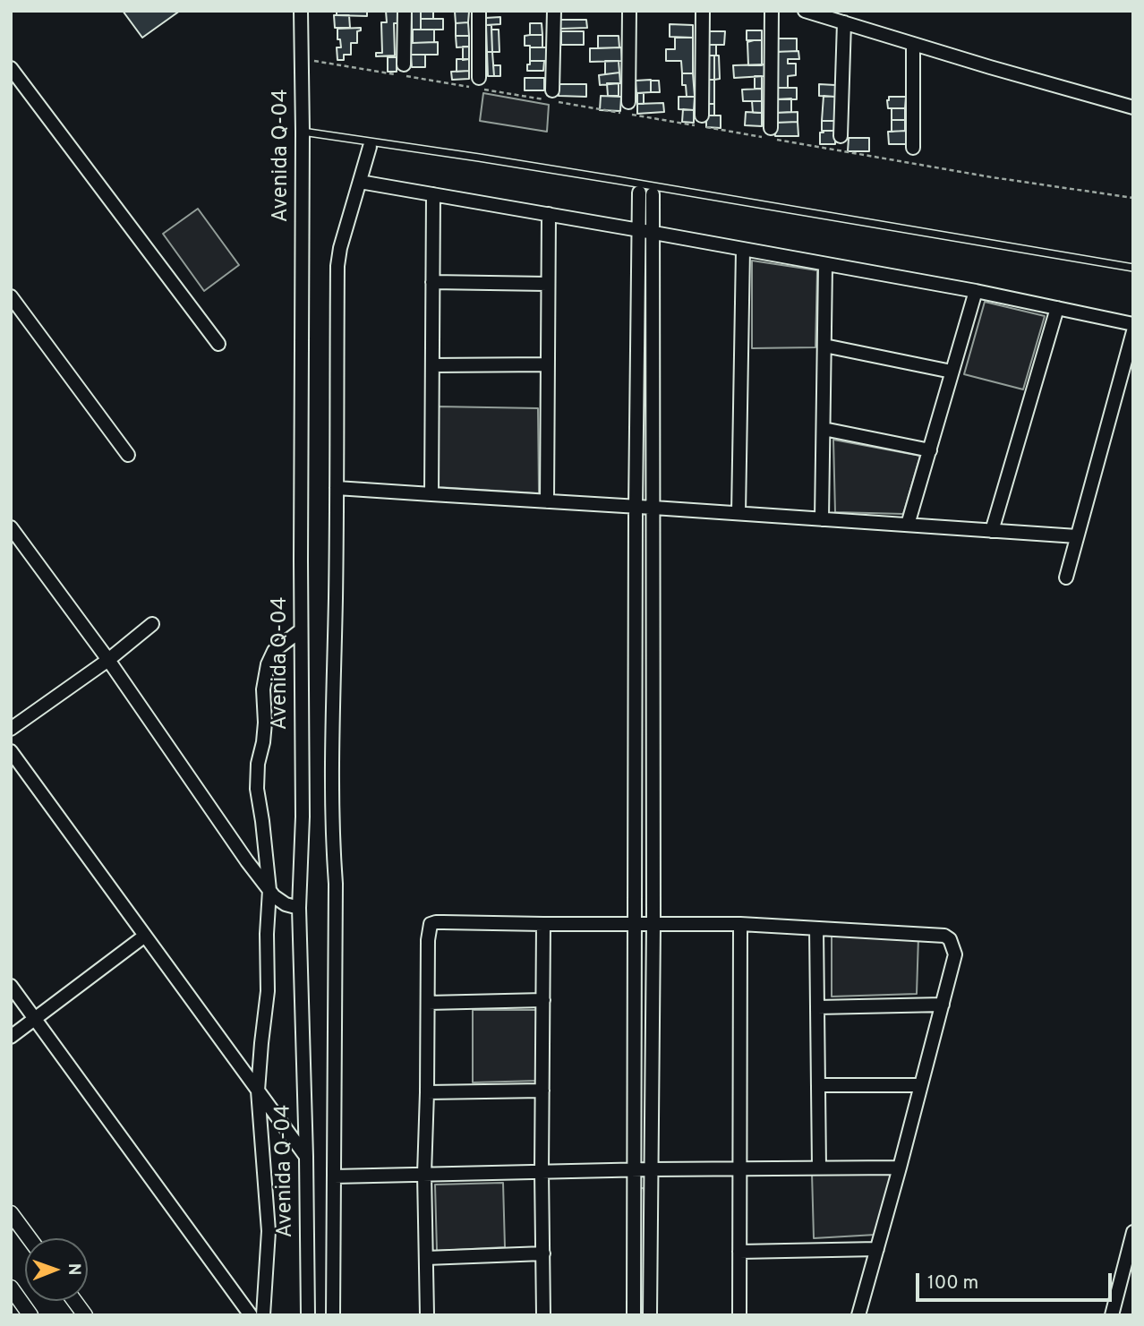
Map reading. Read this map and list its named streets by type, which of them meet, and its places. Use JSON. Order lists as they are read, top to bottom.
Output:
{
  "streets": {
    "street": ["Avenida Q-04"]
  },
  "scale_bar": "100 m",
  "north": "right"
}
